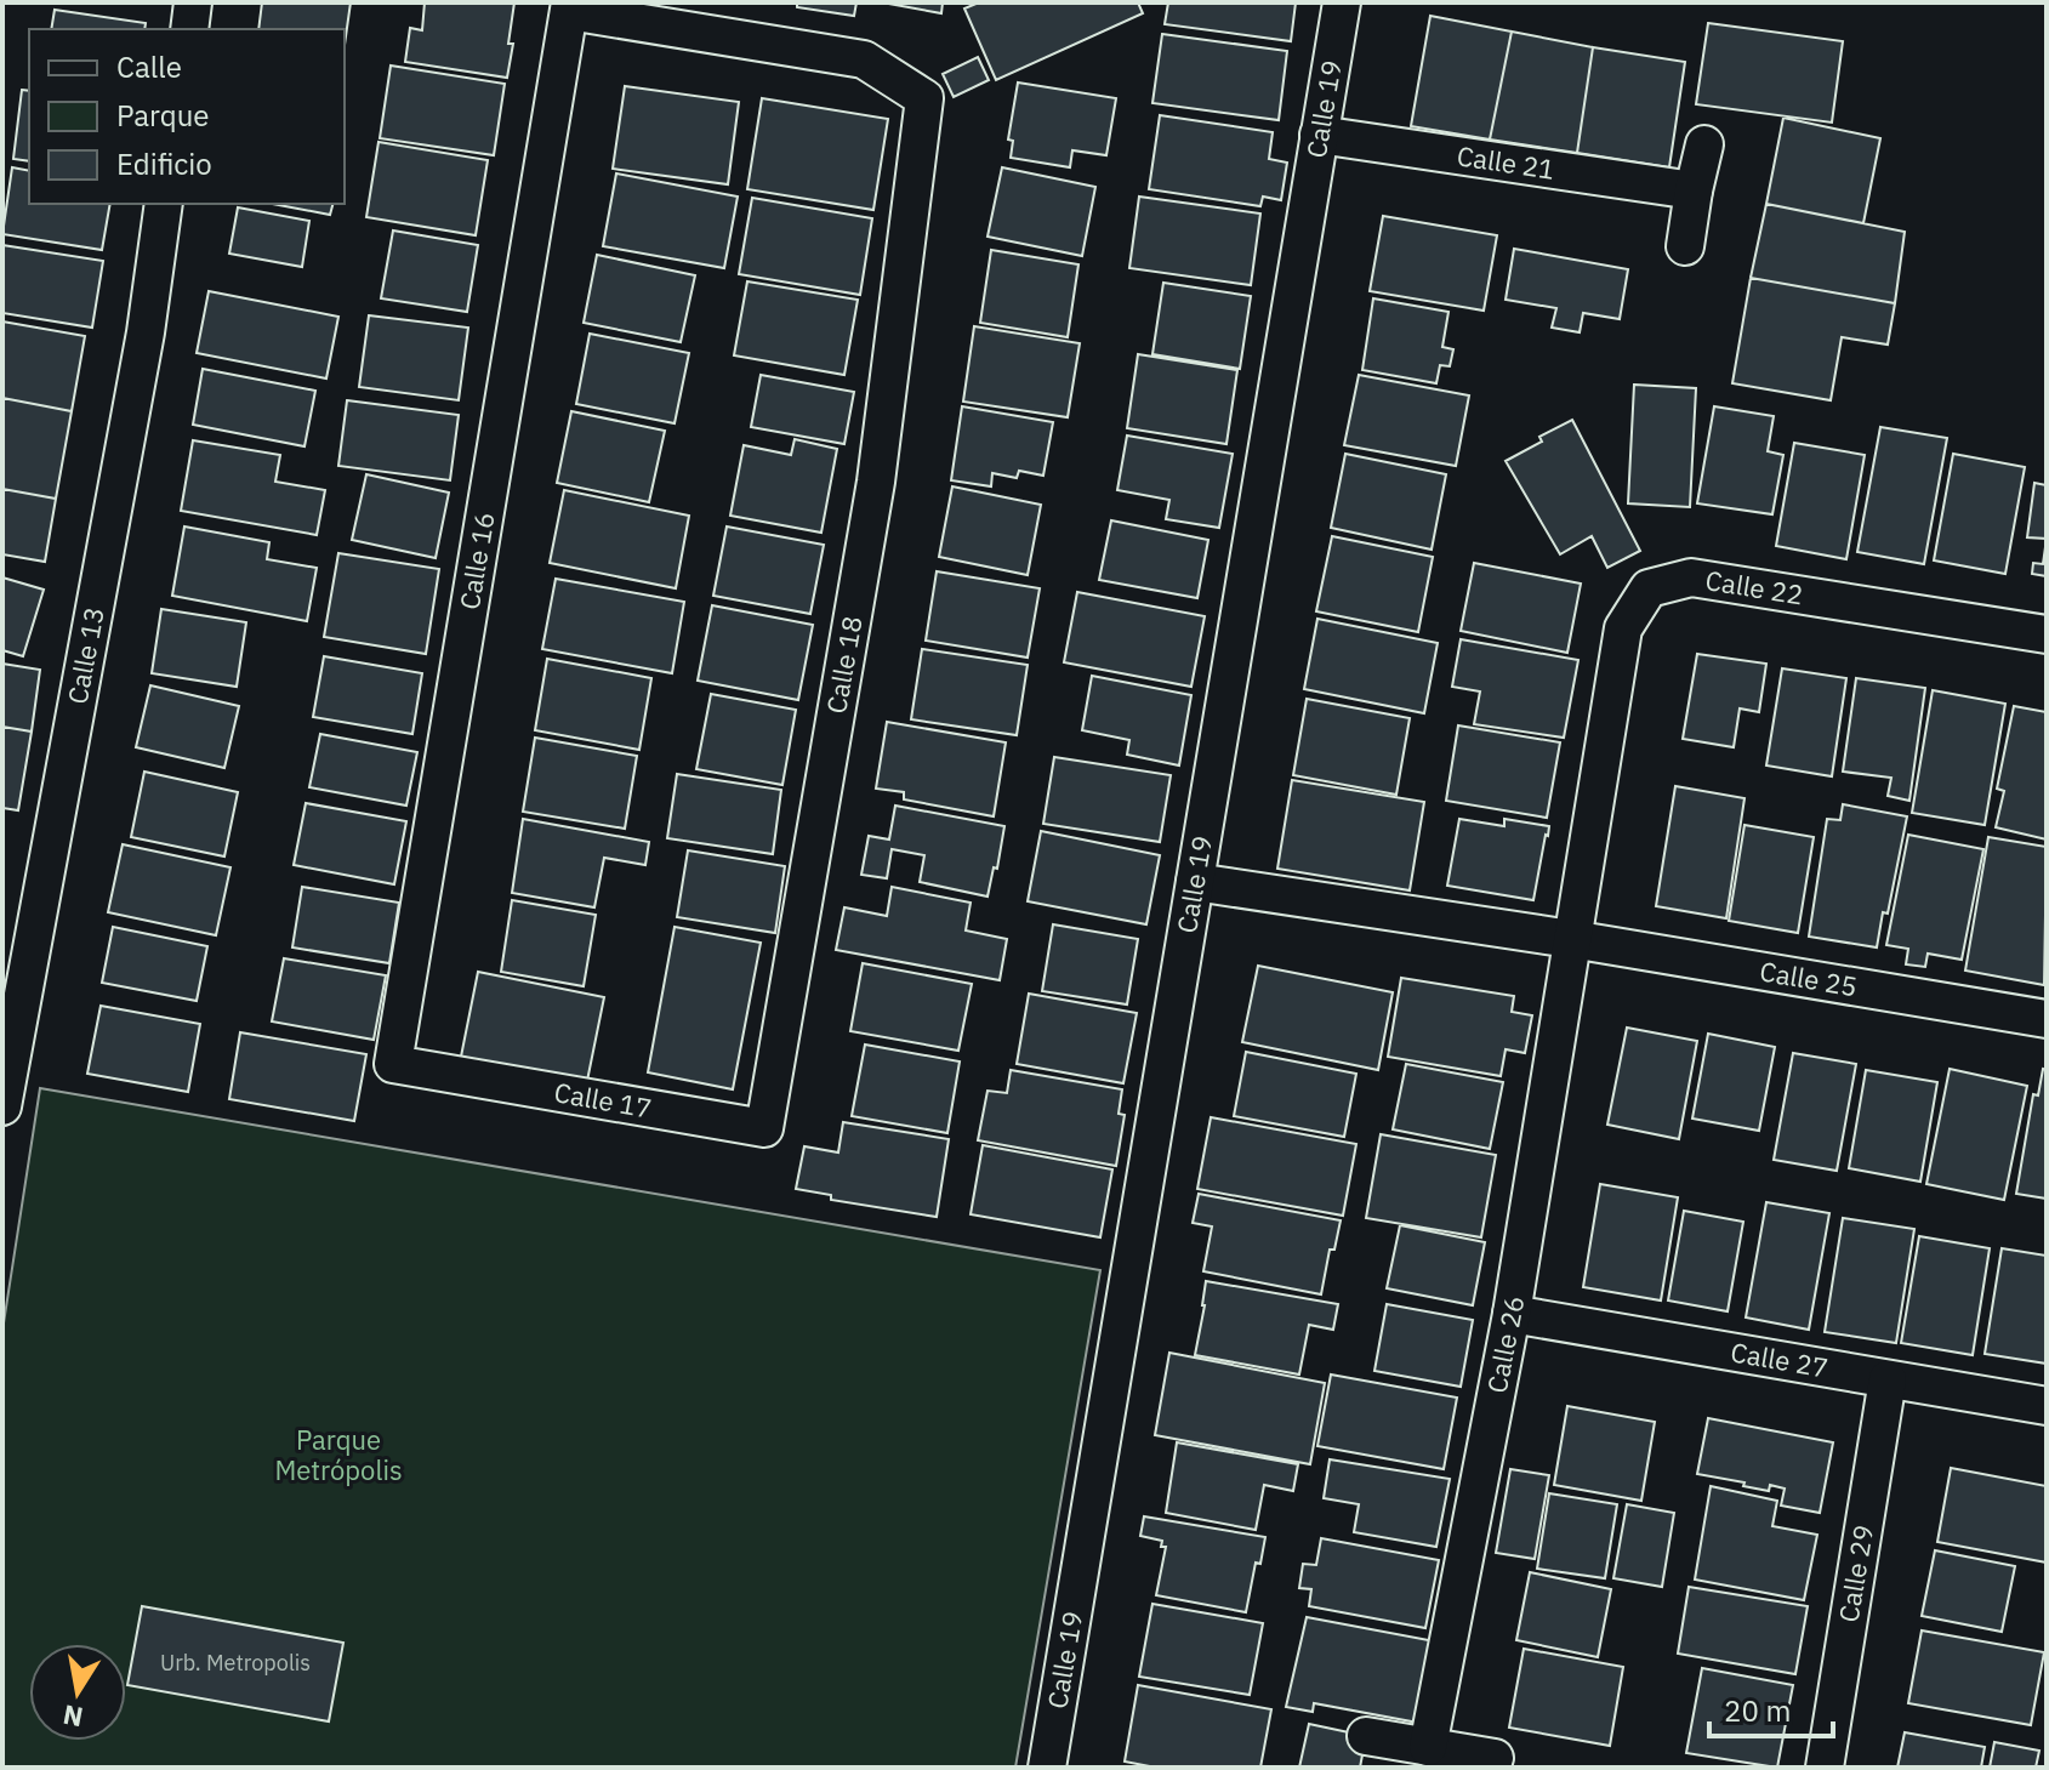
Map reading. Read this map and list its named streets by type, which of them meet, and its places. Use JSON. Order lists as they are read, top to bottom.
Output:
{
  "streets": {
    "street": [
      "Calle 19",
      "Calle 21",
      "Calle 16",
      "Calle 22",
      "Calle 13",
      "Calle 18",
      "Calle 25",
      "Calle 17",
      "Calle 26",
      "Calle 27",
      "Calle 29"
    ]
  },
  "crossings": [
    ["Calle 19", "Calle 21"],
    ["Calle 19", "Calle 25"],
    ["Calle 16", "Calle 18"],
    ["Calle 16", "Calle 17"],
    ["Calle 22", "Calle 25"],
    ["Calle 22", "Calle 26"],
    ["Calle 18", "Calle 17"],
    ["Calle 25", "Calle 26"],
    ["Calle 26", "Calle 27"],
    ["Calle 27", "Calle 29"]
  ],
  "parks": ["Parque Metrópolis"],
  "house_numbers": ["Urb. Metropolis"],
  "legend": ["Calle", "Parque", "Edificio"],
  "scale_bar": "20 m",
  "north": "bottom"
}
